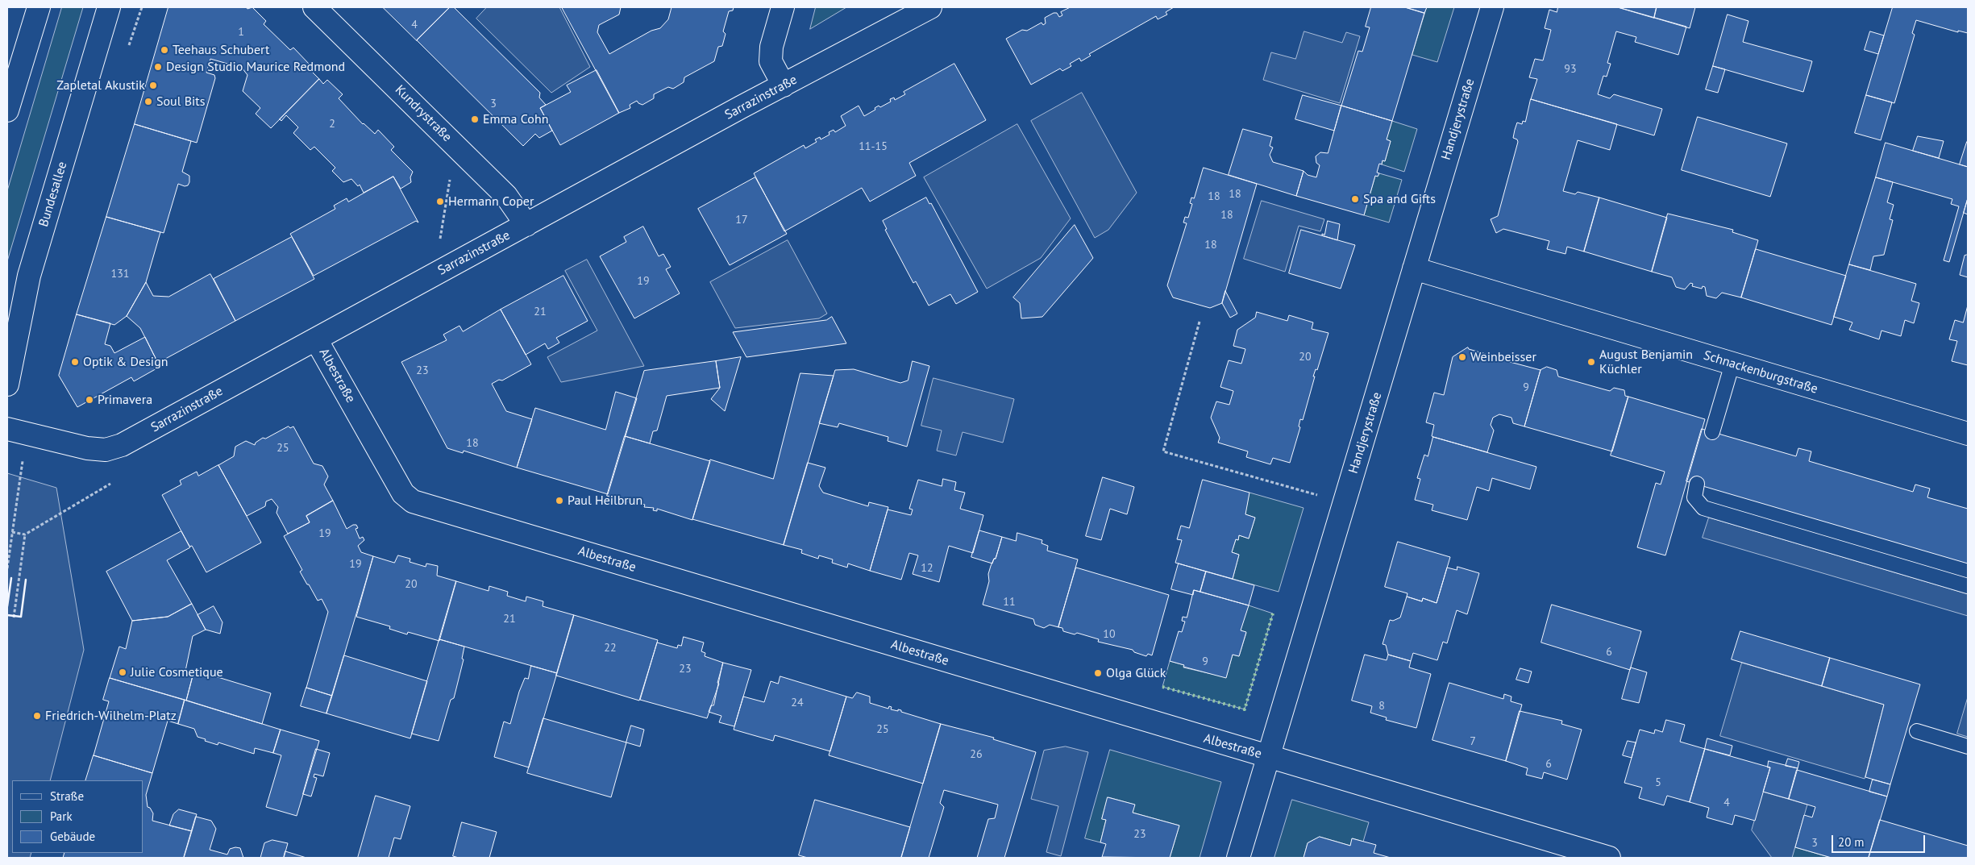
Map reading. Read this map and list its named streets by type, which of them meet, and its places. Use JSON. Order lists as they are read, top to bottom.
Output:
{
  "streets": {
    "street": [
      "Sarrazinstraße",
      "Kundrystraße",
      "Handjerystraße",
      "Bundesallee",
      "Schnackenburgstraße",
      "Albestraße"
    ]
  },
  "crossings": [
    ["Sarrazinstraße", "Kundrystraße"],
    ["Sarrazinstraße", "Albestraße"],
    ["Handjerystraße", "Schnackenburgstraße"],
    ["Handjerystraße", "Albestraße"]
  ],
  "places": [
    "Teehaus Schubert",
    "Design Studio Maurice Redmond",
    "Zapletal Akustik",
    "Soul Bits",
    "Emma Cohn",
    "Spa and Gifts",
    "Hermann Coper",
    "Weinbeisser",
    "Optik & Design",
    "August Benjamin Küchler",
    "Primavera",
    "Paul Heilbrun",
    "Julie Cosmetique",
    "Olga Glück",
    "Friedrich-Wilhelm-Platz"
  ],
  "house_numbers": [
    "4",
    "1",
    "93",
    "3",
    "2",
    "11-15",
    "18",
    "18",
    "18",
    "17",
    "18",
    "131",
    "19",
    "21",
    "20",
    "23",
    "9",
    "18",
    "25",
    "19",
    "19",
    "12",
    "20",
    "11",
    "21",
    "10",
    "22",
    "6",
    "9",
    "23",
    "24",
    "8",
    "25",
    "7",
    "26",
    "6",
    "5",
    "4",
    "23",
    "3"
  ],
  "legend": ["Straße", "Park", "Gebäude"],
  "scale_bar": "20 m"
}
